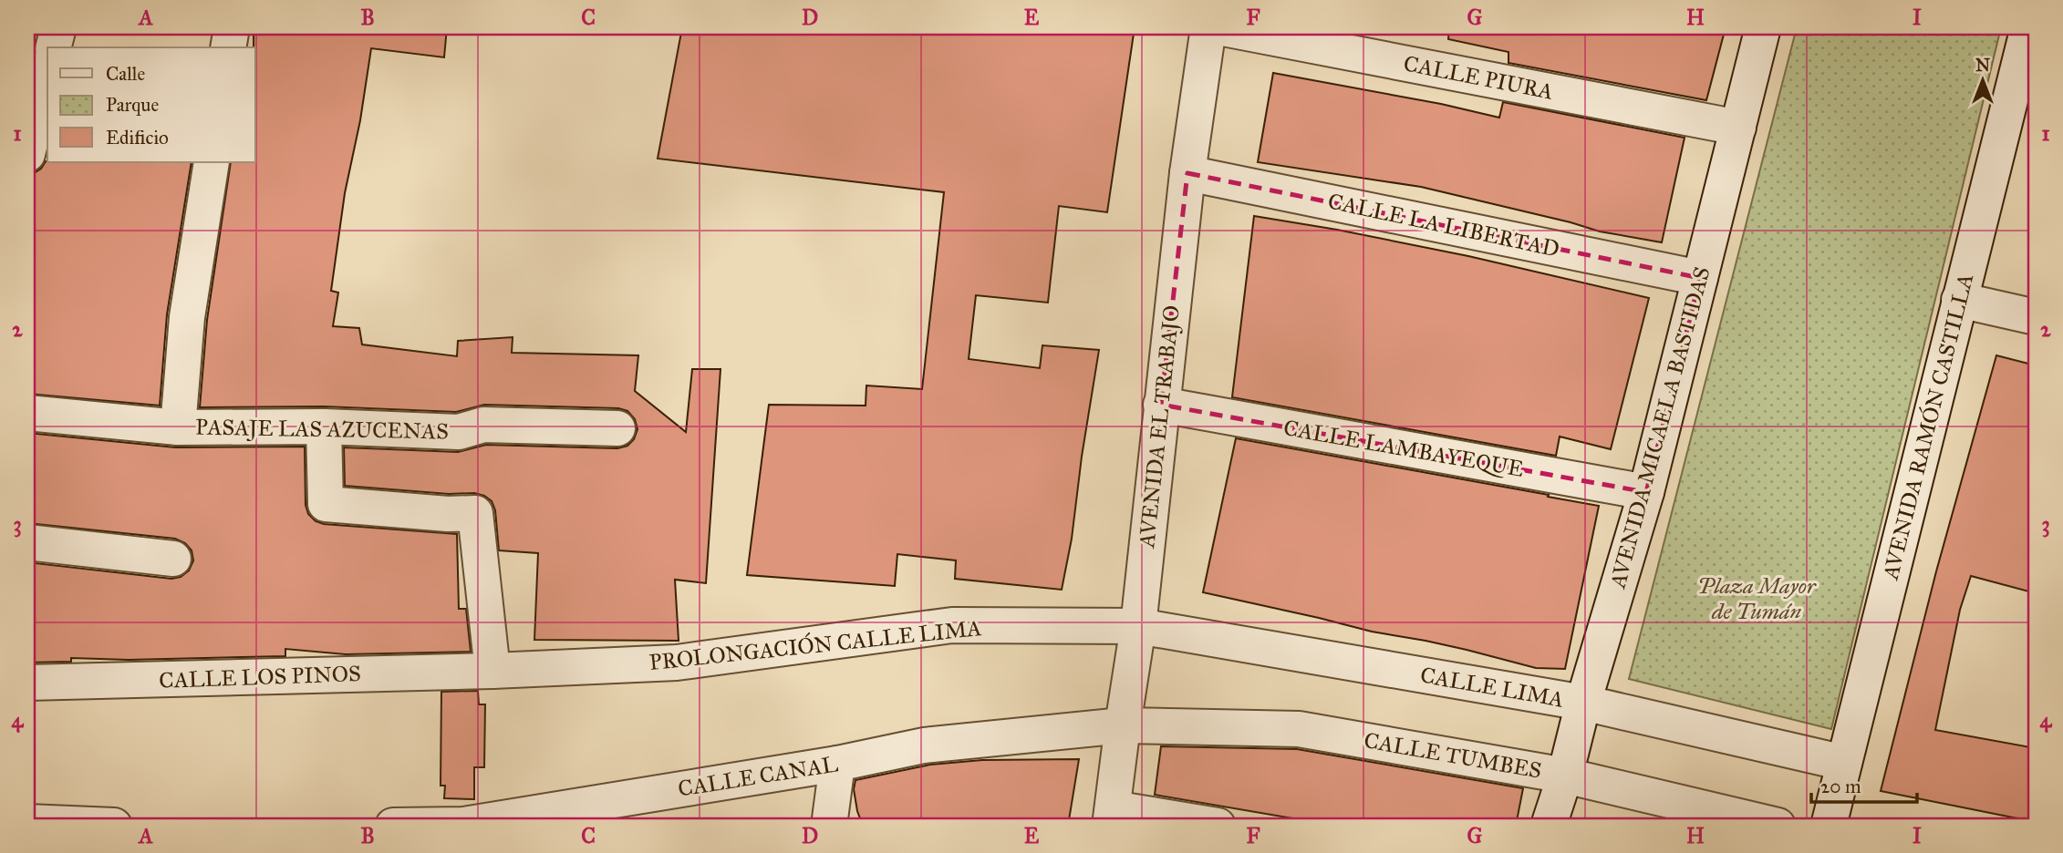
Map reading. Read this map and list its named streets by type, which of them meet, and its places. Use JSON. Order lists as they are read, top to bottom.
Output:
{
  "streets": {
    "street": [
      "CALLE PIURA",
      "CALLE LA LIBERTAD",
      "AVENIDA EL TRABAJO",
      "AVENIDA RAMÓN CASTILLA",
      "AVENIDA MICAELA BASTIDAS",
      "PASAJE LAS AZUCENAS",
      "CALLE LAMBAYEQUE",
      "PROLONGACIÓN CALLE LIMA",
      "CALLE LOS PINOS",
      "CALLE LIMA",
      "CALLE TUMBES",
      "CALLE CANAL"
    ]
  },
  "crossings": [
    ["CALLE PIURA", "AVENIDA MICAELA BASTIDAS"],
    ["CALLE LA LIBERTAD", "AVENIDA EL TRABAJO"],
    ["CALLE LA LIBERTAD", "AVENIDA MICAELA BASTIDAS"],
    ["AVENIDA EL TRABAJO", "CALLE LAMBAYEQUE"],
    ["AVENIDA EL TRABAJO", "PROLONGACIÓN CALLE LIMA"],
    ["AVENIDA EL TRABAJO", "CALLE LIMA"],
    ["AVENIDA EL TRABAJO", "CALLE TUMBES"],
    ["AVENIDA EL TRABAJO", "CALLE CANAL"],
    ["AVENIDA RAMÓN CASTILLA", "CALLE LIMA"],
    ["AVENIDA MICAELA BASTIDAS", "CALLE LAMBAYEQUE"],
    ["AVENIDA MICAELA BASTIDAS", "CALLE LIMA"],
    ["AVENIDA MICAELA BASTIDAS", "CALLE TUMBES"],
    ["PROLONGACIÓN CALLE LIMA", "CALLE LOS PINOS"],
    ["PROLONGACIÓN CALLE LIMA", "CALLE LIMA"],
    ["CALLE TUMBES", "CALLE CANAL"]
  ],
  "parks": ["Plaza Mayor de Tumán"],
  "legend": ["Calle", "Parque", "Edificio"],
  "scale_bar": "20 m",
  "north": "top",
  "grid": {
    "columns": [
      "A",
      "B",
      "C",
      "D",
      "E",
      "F",
      "G",
      "H",
      "I"
    ],
    "rows": [
      "1",
      "2",
      "3",
      "4"
    ]
  }
}
